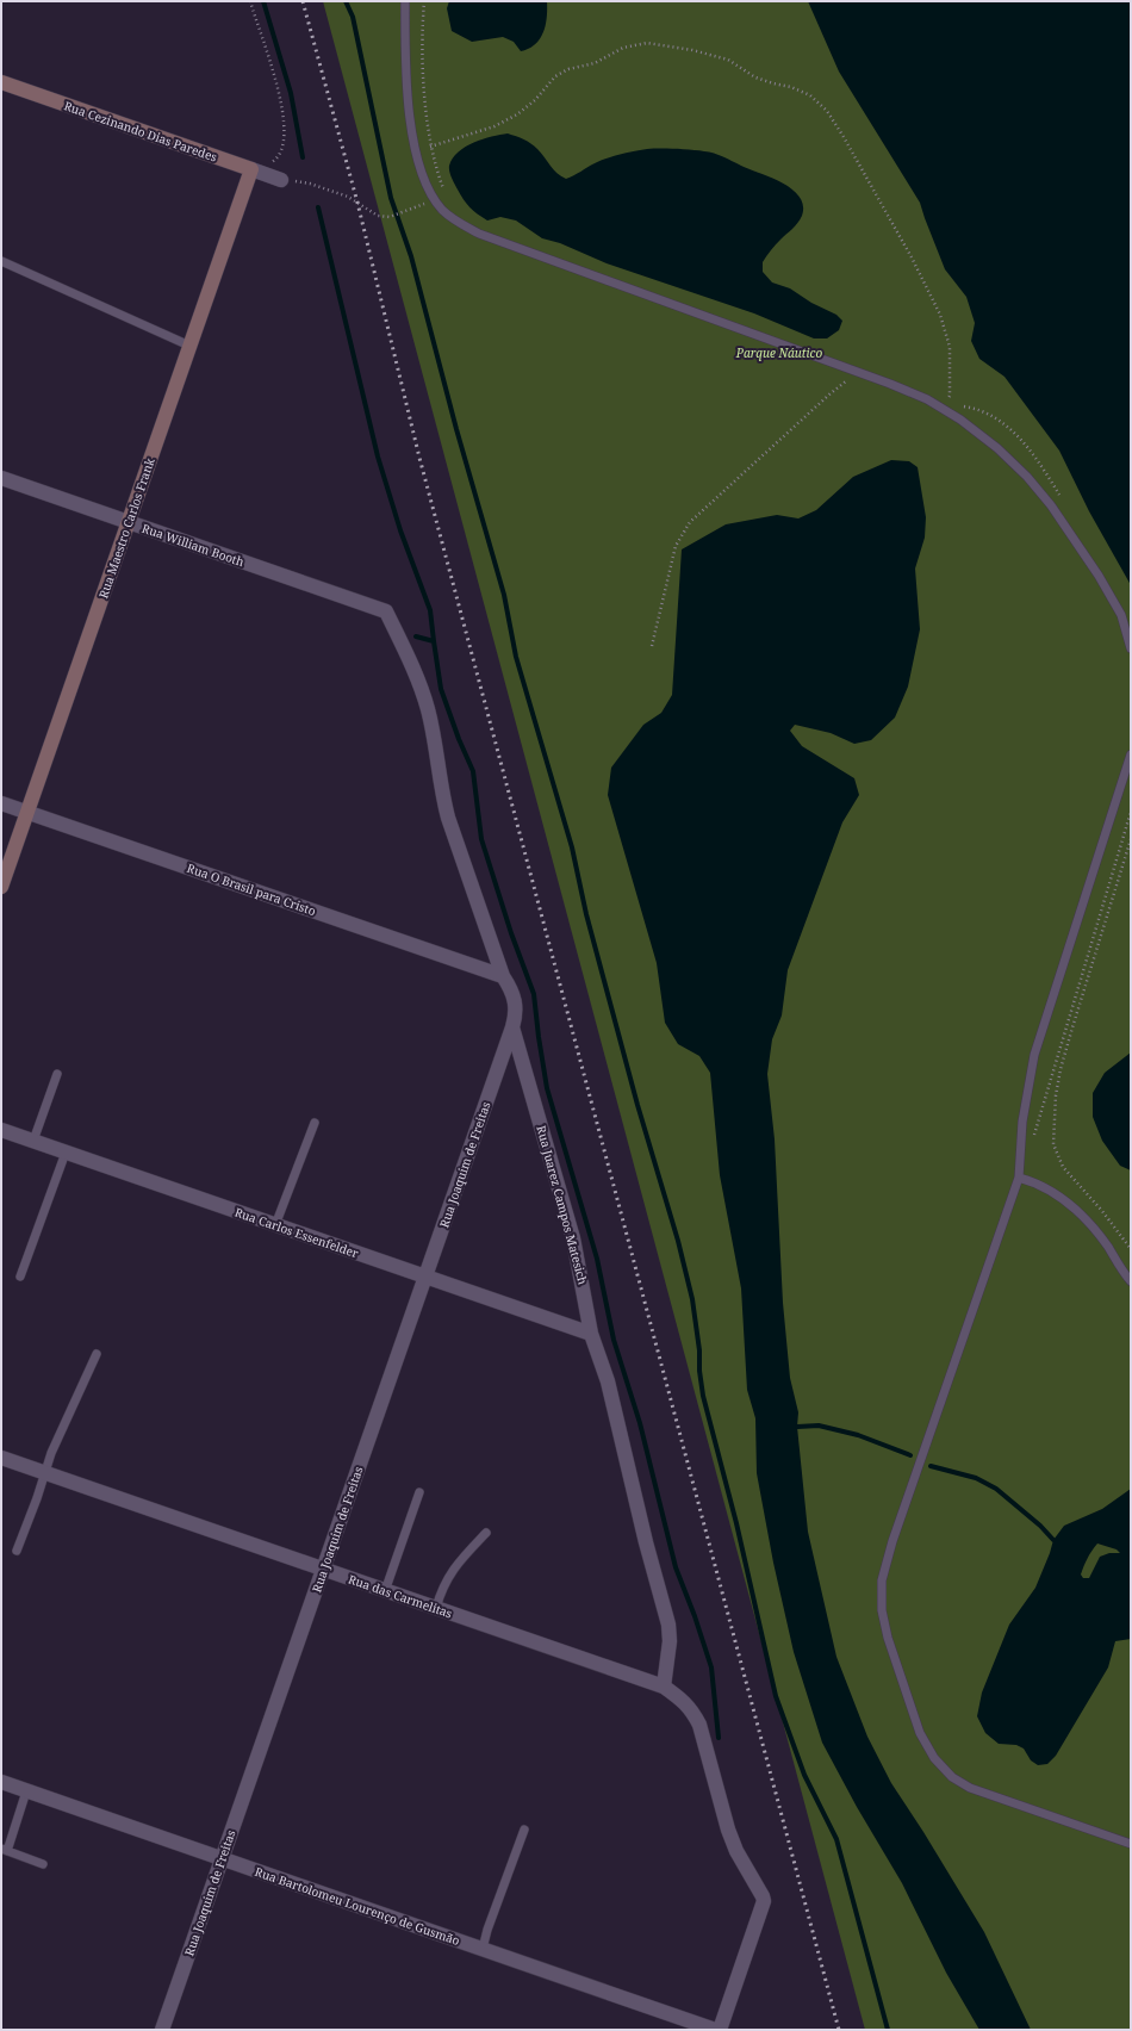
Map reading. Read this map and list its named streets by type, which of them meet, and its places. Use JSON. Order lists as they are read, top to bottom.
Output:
{
  "streets": {
    "street": [
      "Rua Cezinando Dias Paredes",
      "Rua Maestro Carlos Frank",
      "Rua William Booth",
      "Rua O Brasil para Cristo",
      "Rua Joaquim de Freitas",
      "Rua Juarez Campos Matesich",
      "Rua Carlos Essenfelder",
      "Rua das Carmelitas",
      "Rua Bartolomeu Lourenço de Gusmão"
    ]
  },
  "crossings": [
    ["Rua Cezinando Dias Paredes", "Rua Maestro Carlos Frank"],
    ["Rua Maestro Carlos Frank", "Rua William Booth"],
    ["Rua Maestro Carlos Frank", "Rua O Brasil para Cristo"],
    ["Rua William Booth", "Rua Juarez Campos Matesich"],
    ["Rua O Brasil para Cristo", "Rua Juarez Campos Matesich"],
    ["Rua Joaquim de Freitas", "Rua Juarez Campos Matesich"],
    ["Rua Joaquim de Freitas", "Rua Carlos Essenfelder"],
    ["Rua Joaquim de Freitas", "Rua das Carmelitas"],
    ["Rua Joaquim de Freitas", "Rua Bartolomeu Lourenço de Gusmão"],
    ["Rua Juarez Campos Matesich", "Rua Carlos Essenfelder"],
    ["Rua Juarez Campos Matesich", "Rua das Carmelitas"]
  ],
  "parks": ["Parque Náutico"]
}
